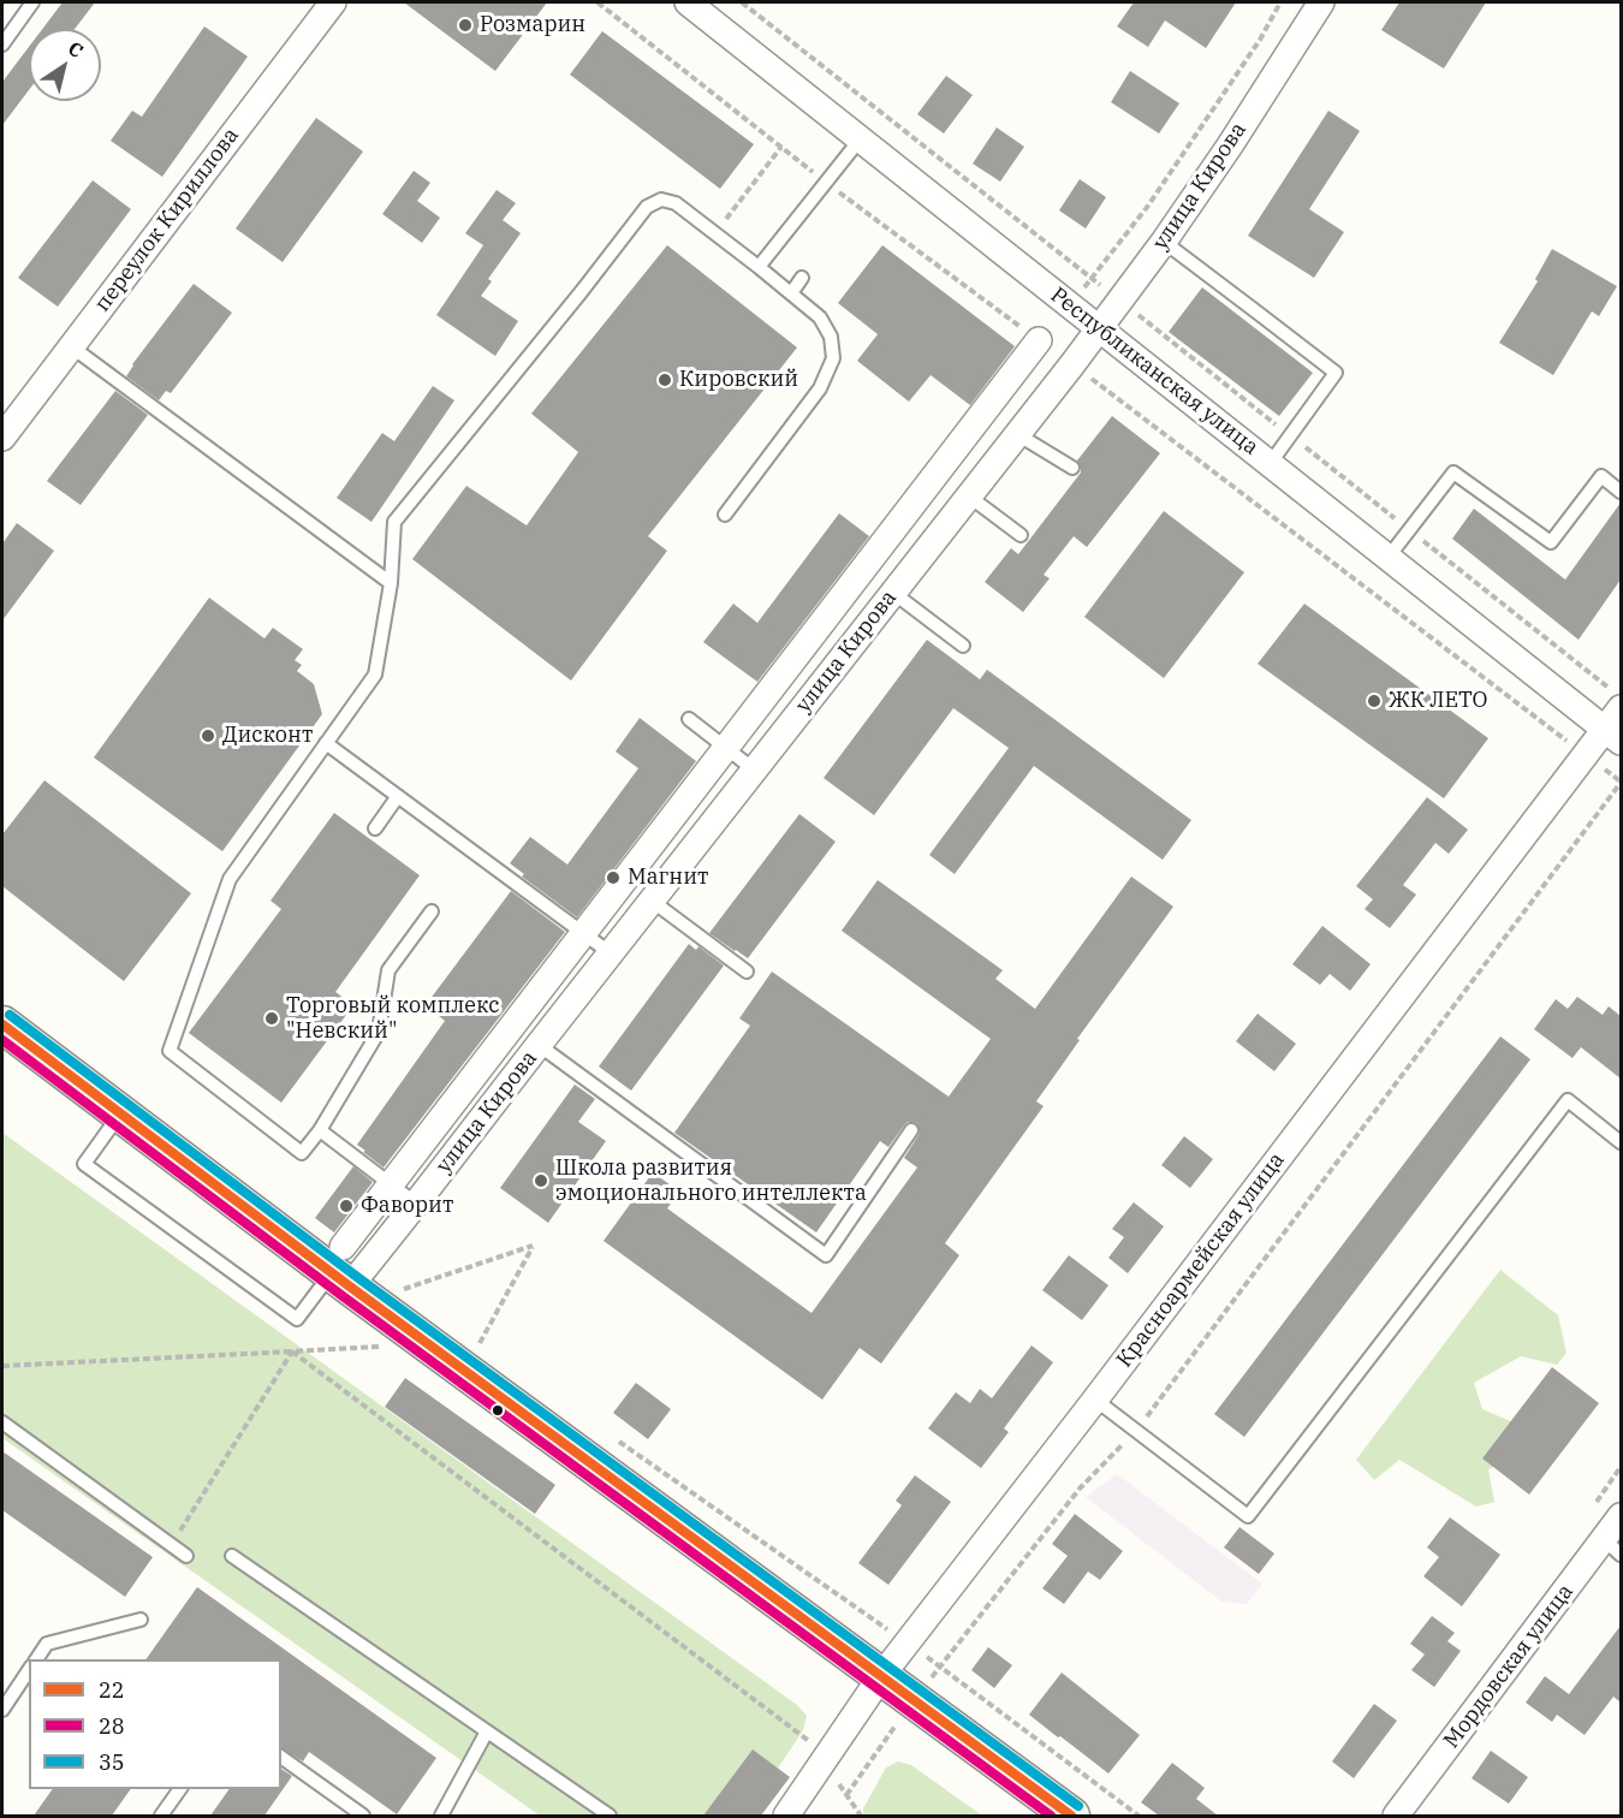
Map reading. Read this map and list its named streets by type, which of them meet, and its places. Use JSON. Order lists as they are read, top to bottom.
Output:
{
  "streets": {
    "street": [
      "улица Кирова",
      "переулок Кириллова",
      "Республиканская улица",
      "Красноармейская улица",
      "Мордовская улица"
    ]
  },
  "crossings": [
    ["улица Кирова", "Республиканская улица"],
    ["Республиканская улица", "Красноармейская улица"]
  ],
  "places": [
    "Розмарин",
    "Кировский",
    "ЖК ЛЕТО",
    "Дисконт",
    "Магнит",
    "Торговый комплекс \"Невский\"",
    "Школа развития эмоционального интеллекта",
    "Фаворит"
  ],
  "lines": ["transit line 35", "transit line 22", "transit line 28"],
  "legend": ["22", "28", "35"],
  "north": "top right"
}
